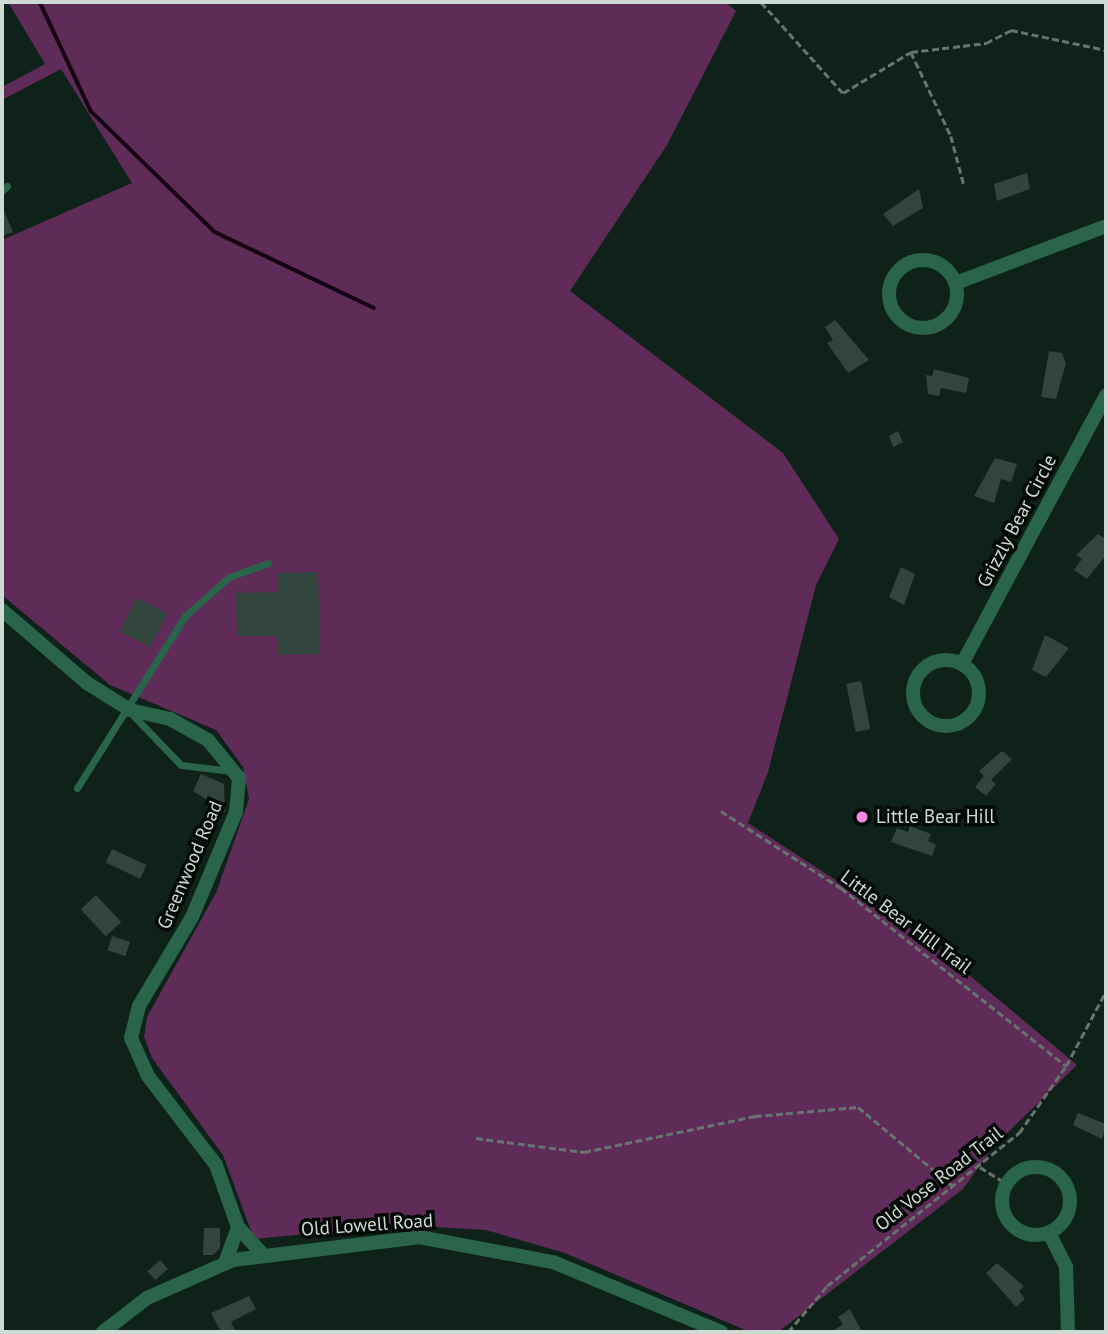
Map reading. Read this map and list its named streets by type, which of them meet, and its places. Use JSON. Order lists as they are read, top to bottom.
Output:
{
  "streets": {
    "street": ["Grizzly Bear Circle", "Greenwood Road", "Old Lowell Road"],
    "path": ["Little Bear Hill Trail", "Old Vose Road Trail"]
  },
  "crossings": [
    ["Greenwood Road", "Old Lowell Road"],
    ["Little Bear Hill Trail", "Old Vose Road Trail"]
  ],
  "places": ["Little Bear Hill"]
}
